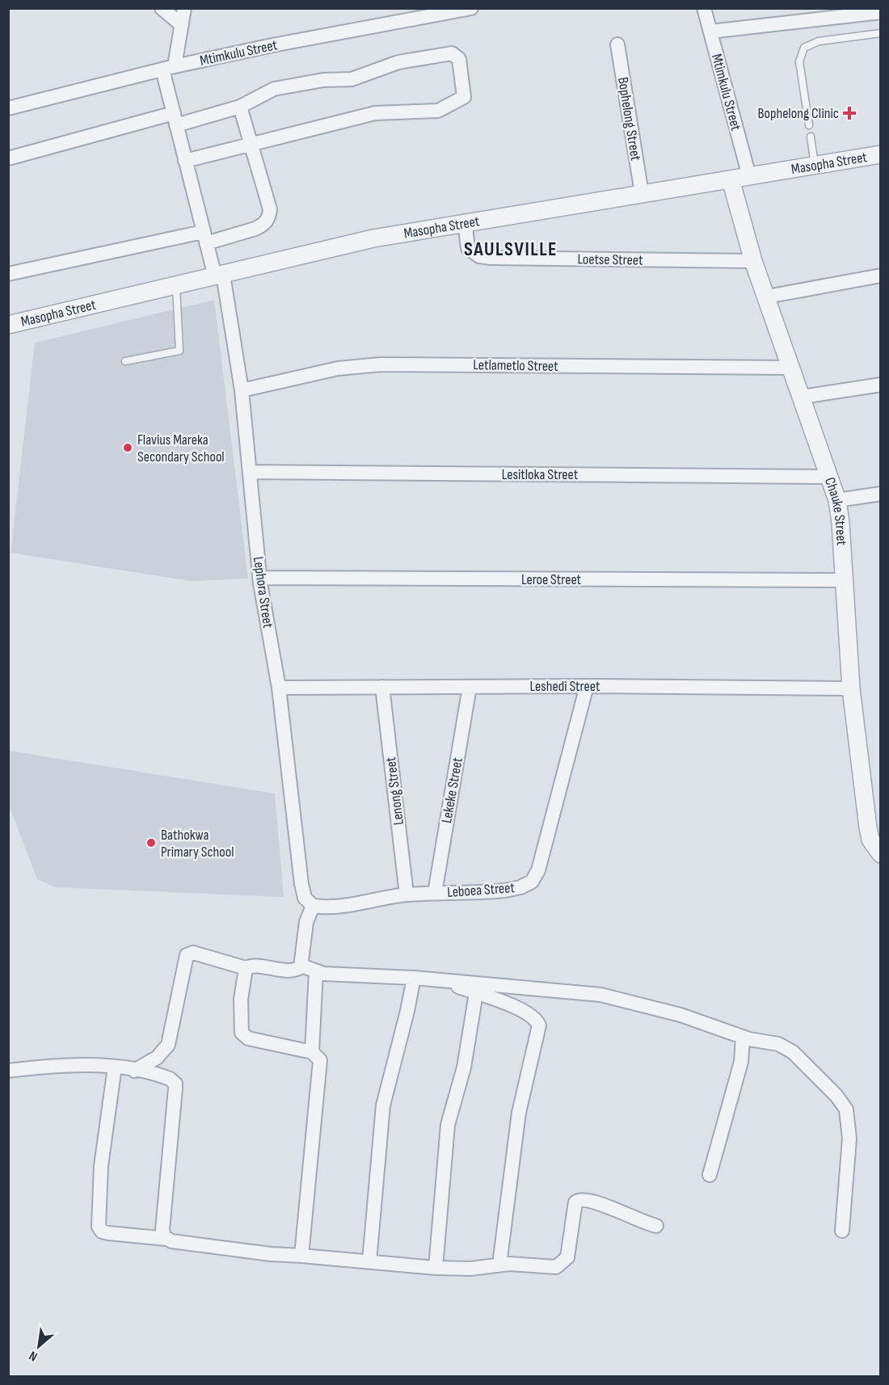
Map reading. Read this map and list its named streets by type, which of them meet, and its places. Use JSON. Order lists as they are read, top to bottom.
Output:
{
  "streets": {
    "street": [
      "Mtimkulu Street",
      "Bophelong Street",
      "Masopha Street",
      "Loetse Street",
      "Letlametlo Street",
      "Lesitloka Street",
      "Chauke Street",
      "Leroe Street",
      "Lephora Street",
      "Leshedi Street",
      "Lekeke Street",
      "Lenong Street",
      "Leboea Street"
    ]
  },
  "crossings": [
    ["Mtimkulu Street", "Masopha Street"],
    ["Mtimkulu Street", "Lephora Street"],
    ["Bophelong Street", "Masopha Street"],
    ["Masopha Street", "Loetse Street"],
    ["Masopha Street", "Chauke Street"],
    ["Masopha Street", "Lephora Street"],
    ["Loetse Street", "Chauke Street"],
    ["Letlametlo Street", "Chauke Street"],
    ["Letlametlo Street", "Lephora Street"],
    ["Lesitloka Street", "Chauke Street"],
    ["Lesitloka Street", "Lephora Street"],
    ["Chauke Street", "Leroe Street"],
    ["Chauke Street", "Leshedi Street"],
    ["Leroe Street", "Lephora Street"],
    ["Lephora Street", "Leshedi Street"],
    ["Lephora Street", "Leboea Street"],
    ["Leshedi Street", "Lekeke Street"],
    ["Leshedi Street", "Lenong Street"],
    ["Leshedi Street", "Leboea Street"],
    ["Lekeke Street", "Leboea Street"],
    ["Lenong Street", "Leboea Street"]
  ],
  "districts": ["SAULSVILLE"],
  "places": {
    "health": ["Bophelong Clinic"],
    "other": ["Flavius Mareka Secondary School", "Bathokwa Primary School"]
  },
  "north": "bottom left"
}
